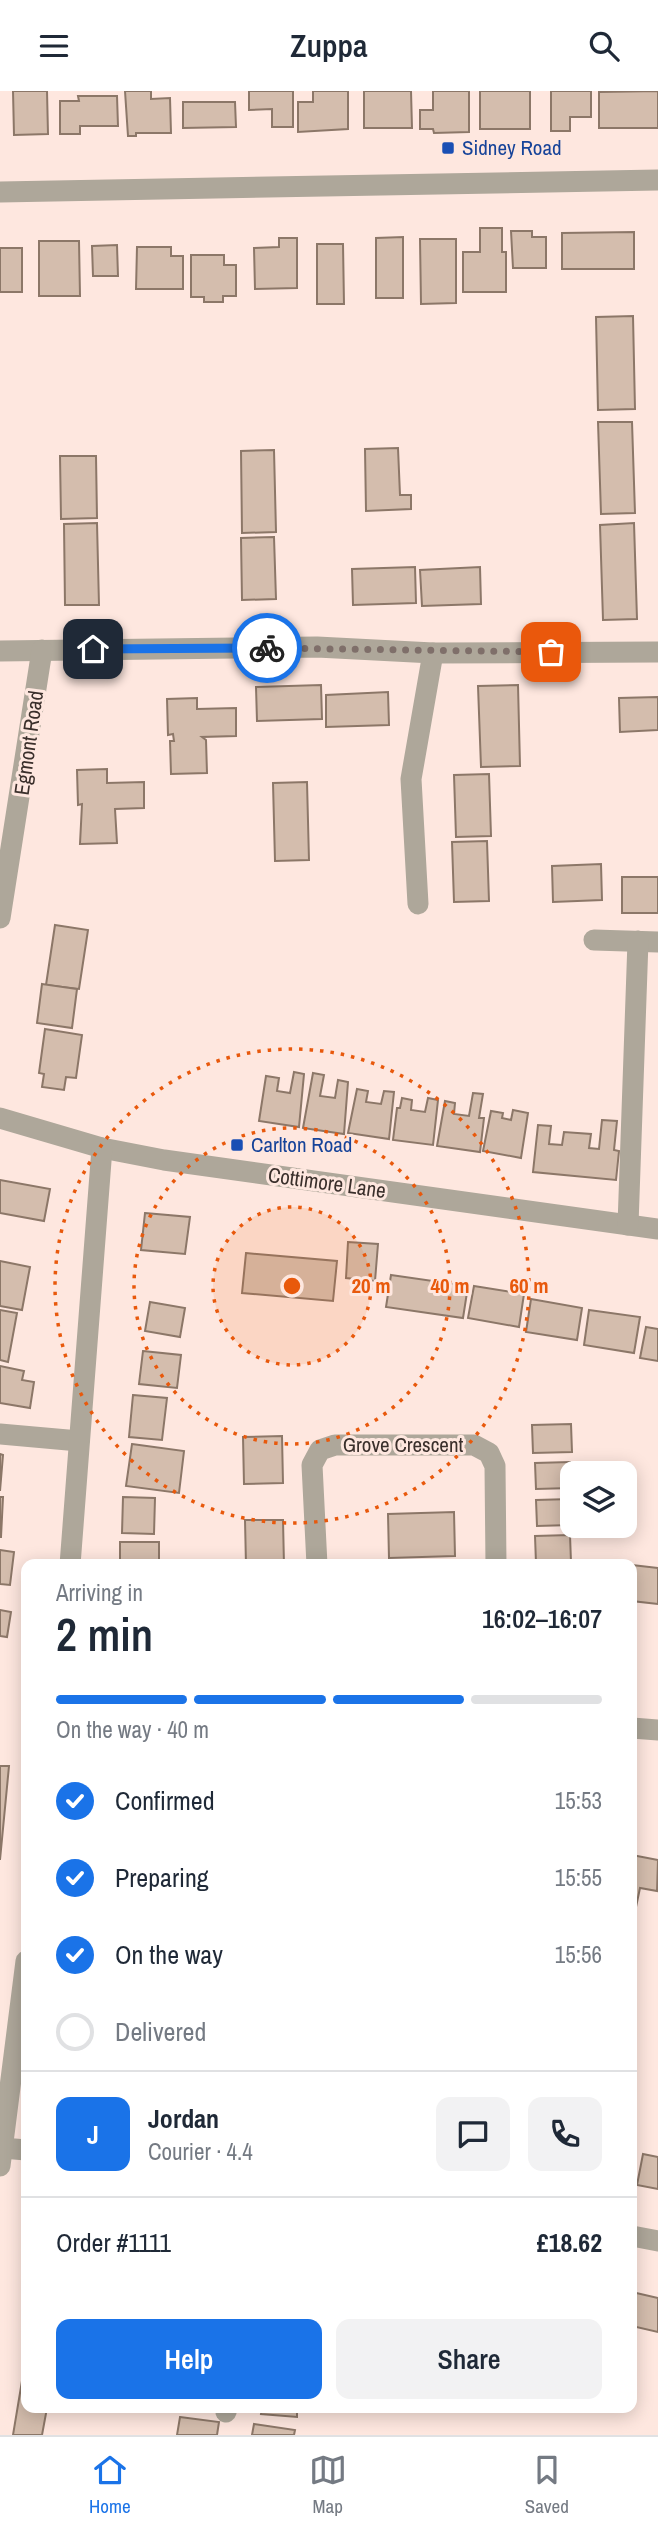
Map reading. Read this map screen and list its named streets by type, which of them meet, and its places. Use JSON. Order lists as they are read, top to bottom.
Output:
{
  "streets": {
    "street": ["Egmont Road", "Cottimore Lane", "Grove Crescent"]
  },
  "places": {
    "transit": ["Sidney Road", "Carlton Road"]
  },
  "page": {
    "header": "Zuppa",
    "heading": ["2 min", "Arriving in", "16:02–16:07"],
    "panel": [
      "Jordan",
      "Courier · 4.4",
      "Order #1111",
      "£18.62"
    ],
    "bar": "On the way · 40 m",
    "list": [
      ["Confirmed", "15:53"],
      ["Preparing", "15:55"],
      ["On the way", "15:56"],
      "Delivered"
    ],
    "round": "J",
    "buttons": ["Help", "Share"],
    "tabs": ["Home", "Map", "Saved"]
  },
  "rings": ["20 m", "40 m", "60 m"]
}
